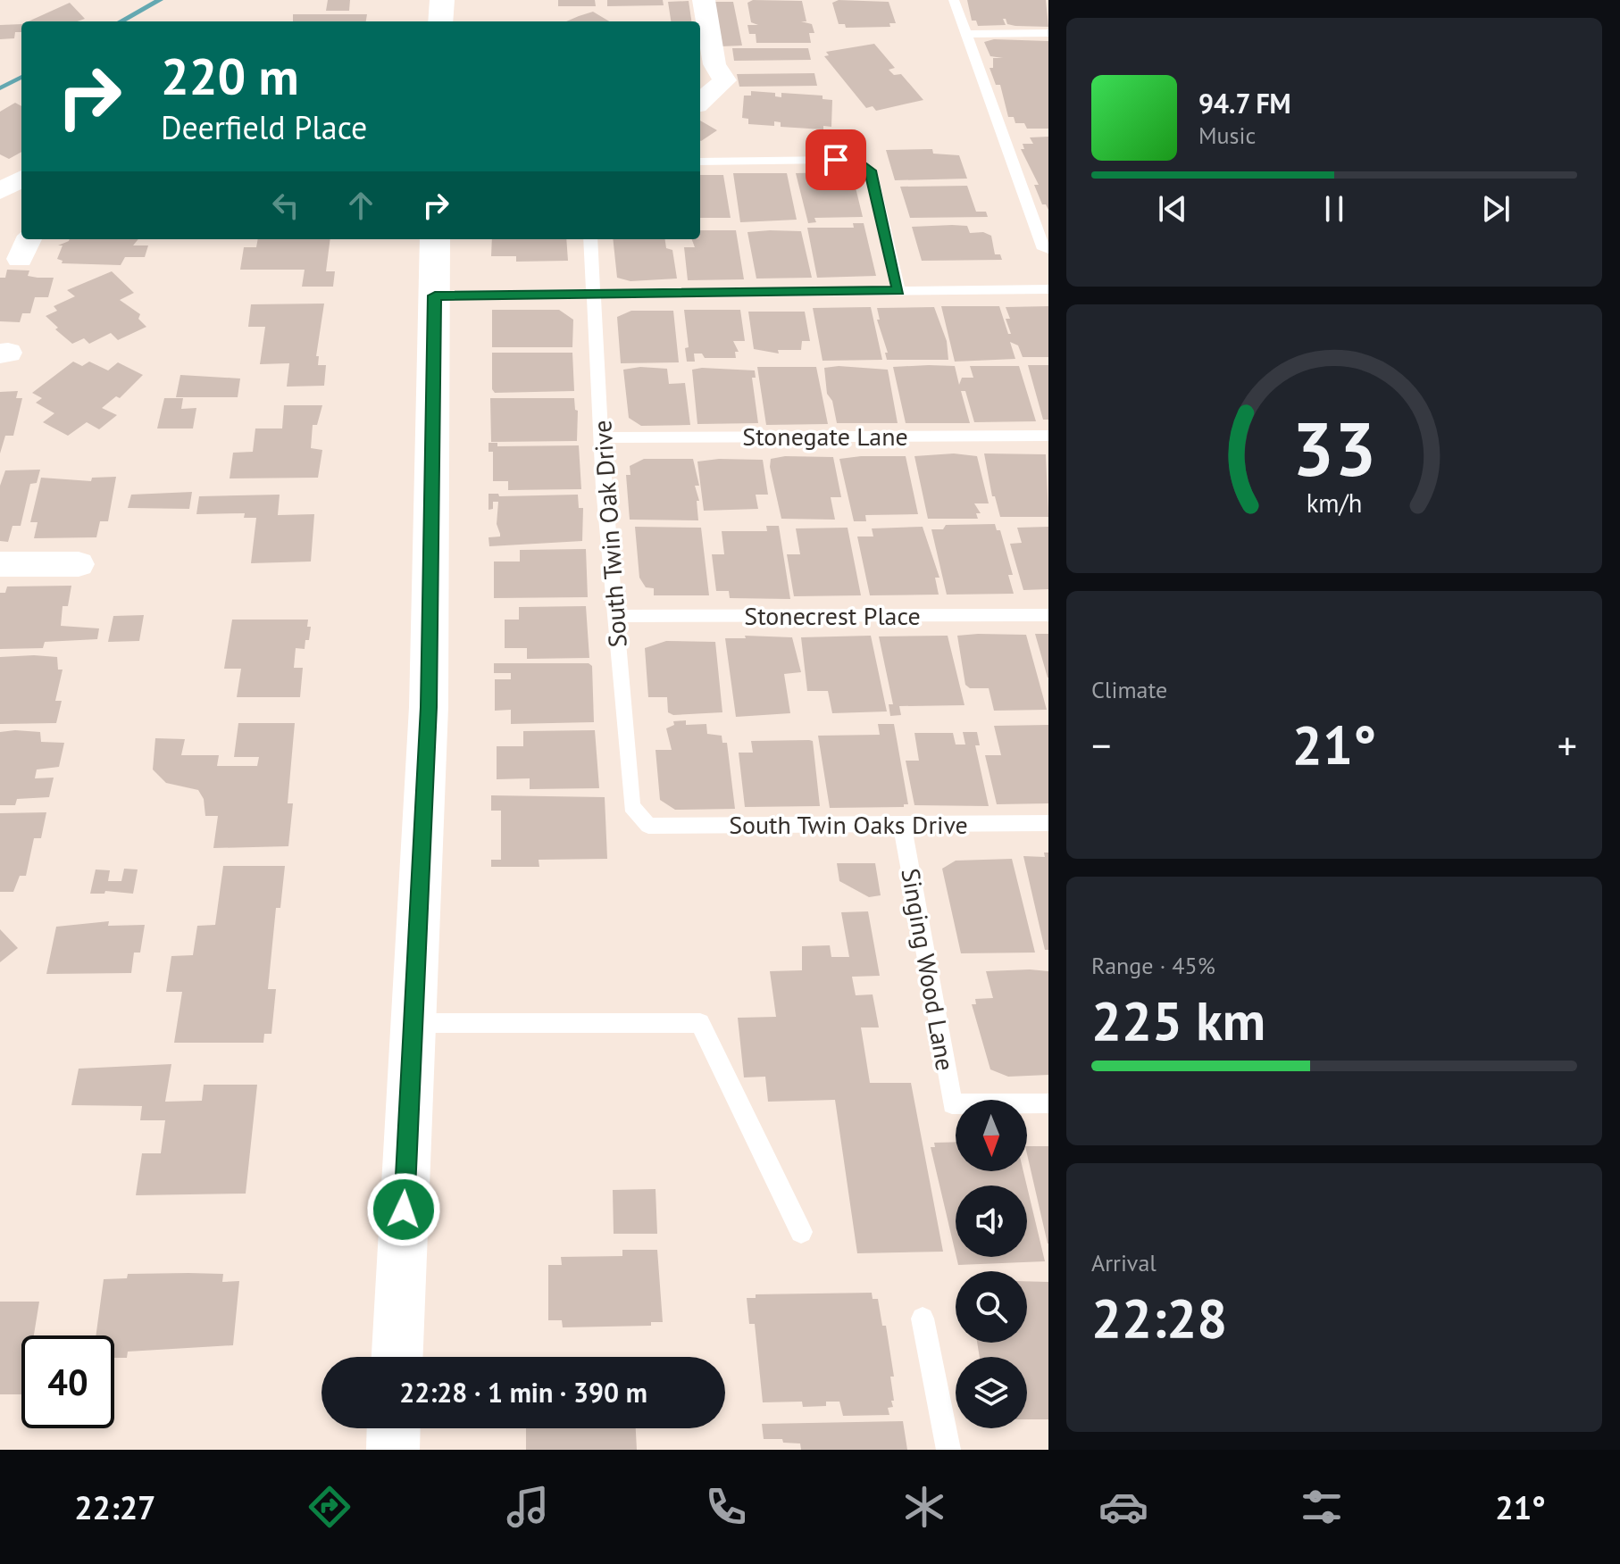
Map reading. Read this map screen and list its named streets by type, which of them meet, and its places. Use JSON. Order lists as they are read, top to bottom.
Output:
{
  "streets": {
    "lane": [
      "Stonegate Lane",
      "South Twin Oak Drive",
      "Stonecrest Place",
      "South Twin Oaks Drive",
      "Singing Wood Lane"
    ]
  },
  "crossings": [
    ["Stonegate Lane", "South Twin Oak Drive"],
    ["South Twin Oak Drive", "Stonecrest Place"],
    ["South Twin Oak Drive", "South Twin Oaks Drive"],
    ["South Twin Oaks Drive", "Singing Wood Lane"]
  ],
  "north": "bottom",
  "page": {
    "turn": ["220 m", "Deerfield Place"],
    "song": ["94.7 FM", "Music"],
    "tile": [
      "Climate",
      ["Range · 45%", "225 km"],
      ["Arrival", "22:28"]
    ],
    "heat": ["−", "21°", "+"],
    "limit": "40",
    "trip": "22:28 · 1 min · 390 m",
    "tabs": ["22:27", "21°"],
    "gauge": ["33", "km/h"]
  }
}
